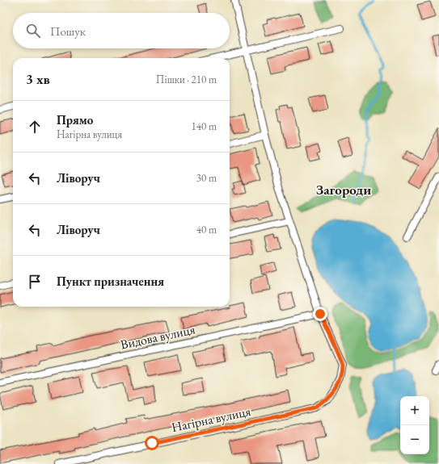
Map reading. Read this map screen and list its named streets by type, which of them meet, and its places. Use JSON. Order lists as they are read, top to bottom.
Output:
{
  "streets": {
    "street": ["Видова вулиця", "Нагірна вулиця"]
  },
  "crossings": [
    ["Видова вулиця", "Нагірна вулиця"]
  ],
  "districts": ["Загороди"],
  "page": {
    "search": "Пошук",
    "heading": ["3 хв", "Пішки · 210 m"],
    "list": [
      ["Прямо", "Нагірна вулиця", "140 m"],
      ["Ліворуч", "30 m"],
      ["Ліворуч", "40 m"],
      "Пункт призначення"
    ],
    "map_buttons": ["+", "−"]
  }
}
